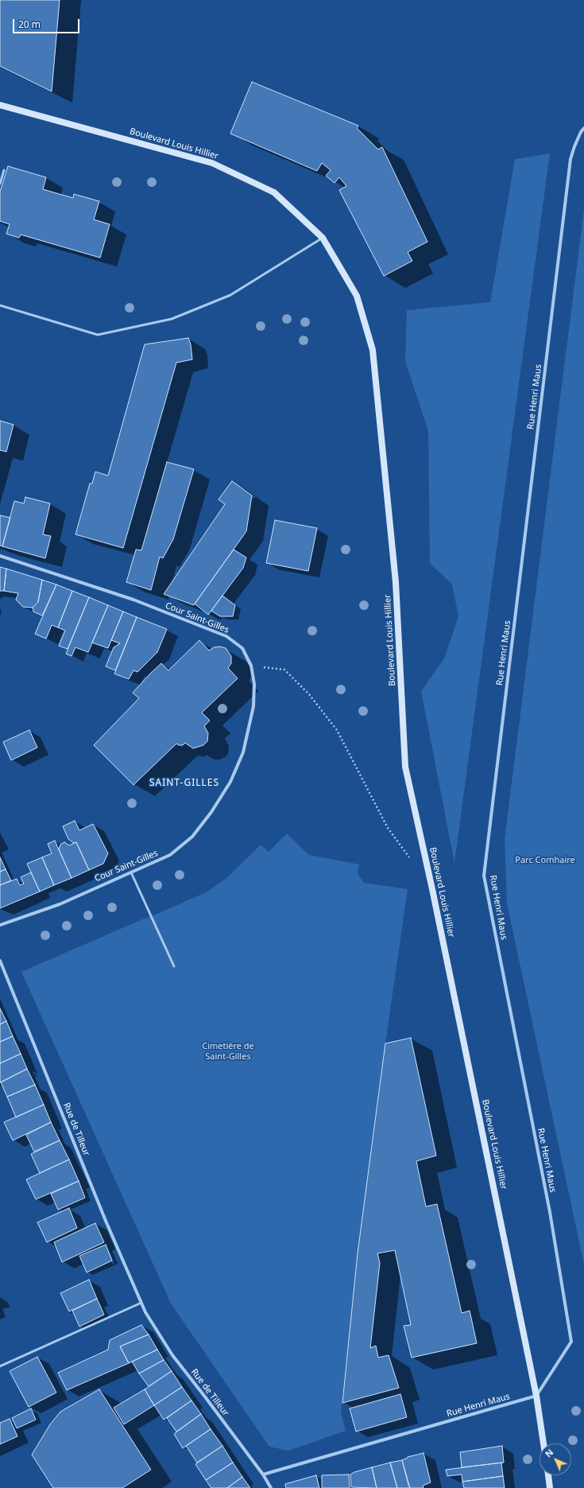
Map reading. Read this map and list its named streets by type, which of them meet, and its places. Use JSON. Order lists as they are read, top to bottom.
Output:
{
  "streets": {
    "street": [
      "Boulevard Louis Hillier",
      "Rue Henri Maus",
      "Cour Saint-Gilles",
      "Rue de Tilleur"
    ]
  },
  "crossings": [
    ["Boulevard Louis Hillier", "Rue Henri Maus"],
    ["Rue Henri Maus", "Rue de Tilleur"]
  ],
  "districts": ["SAINT-GILLES"],
  "parks": ["Parc Comhaire", "Cimetière de Saint-Gilles"],
  "scale_bar": "20 m",
  "north": "top left"
}
